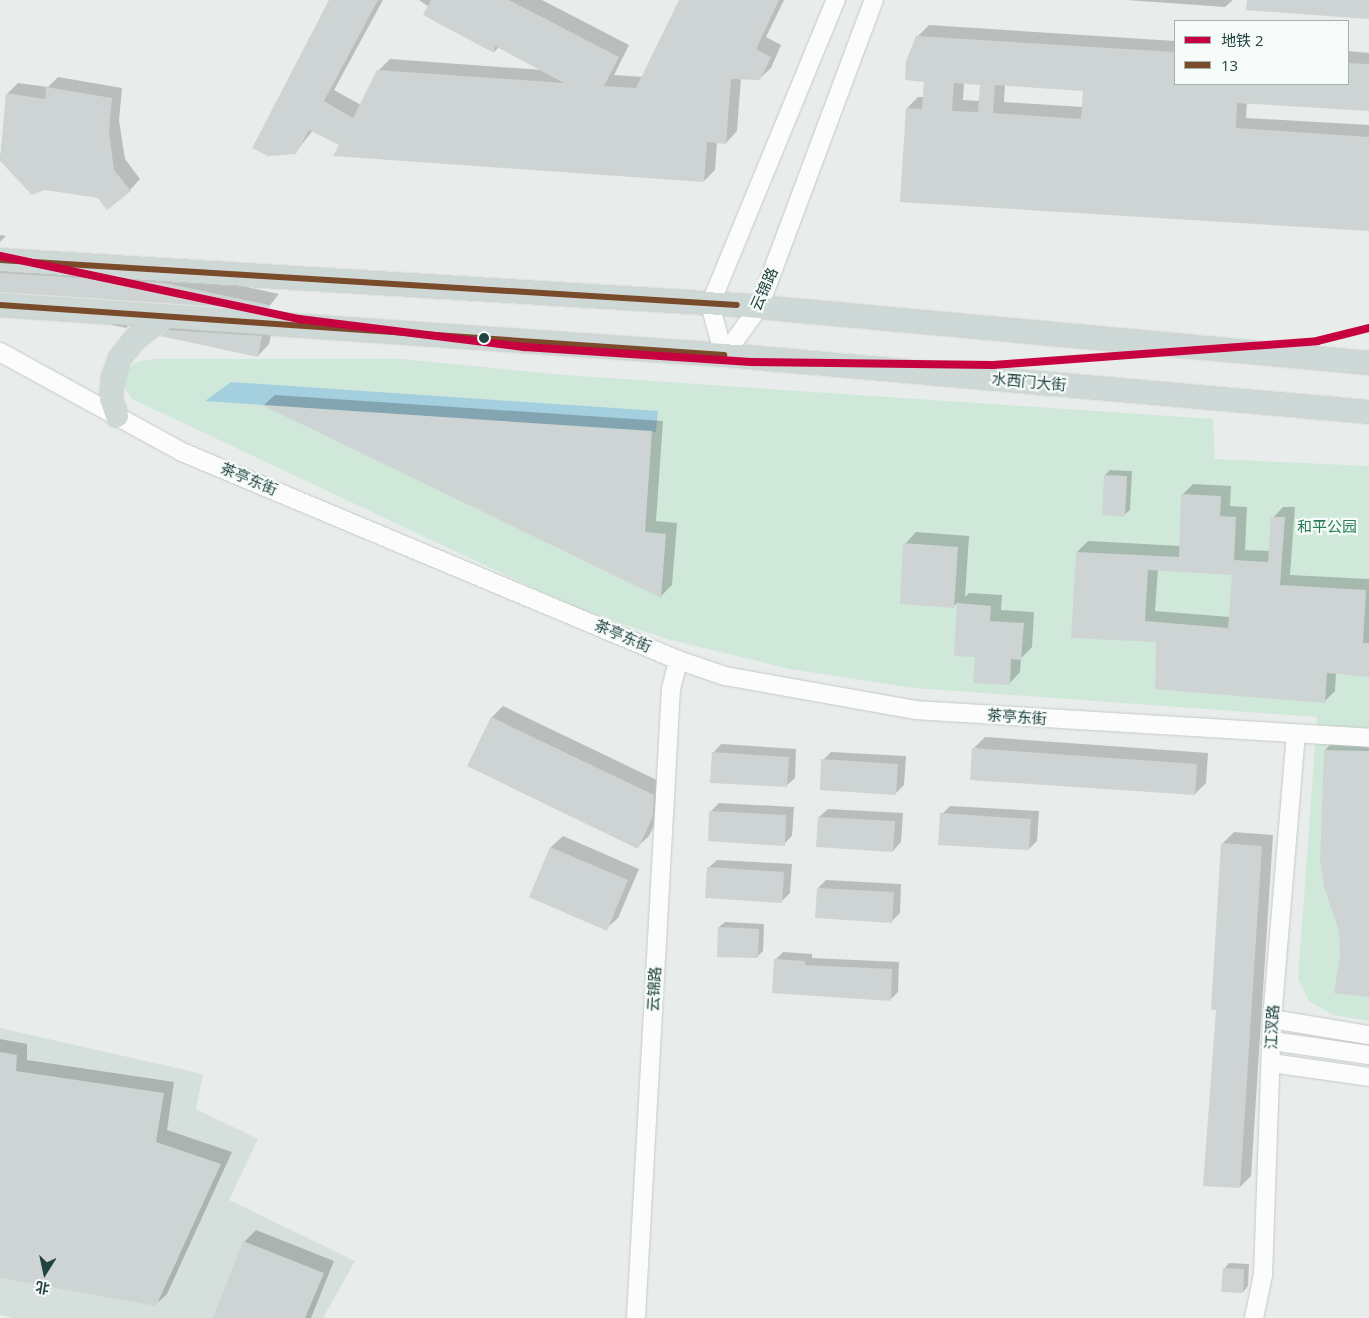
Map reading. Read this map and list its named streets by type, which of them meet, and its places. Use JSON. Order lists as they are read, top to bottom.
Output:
{
  "streets": {
    "main road": ["水西门大街"],
    "street": ["云锦路", "茶亭东街", "江汊路"]
  },
  "crossings": [
    ["云锦路", "水西门大街"],
    ["云锦路", "茶亭东街"],
    ["茶亭东街", "江汊路"]
  ],
  "parks": ["和平公园"],
  "lines": ["metro line 2", "transit line 13"],
  "legend": ["地铁 2", "13"],
  "north": "bottom"
}
